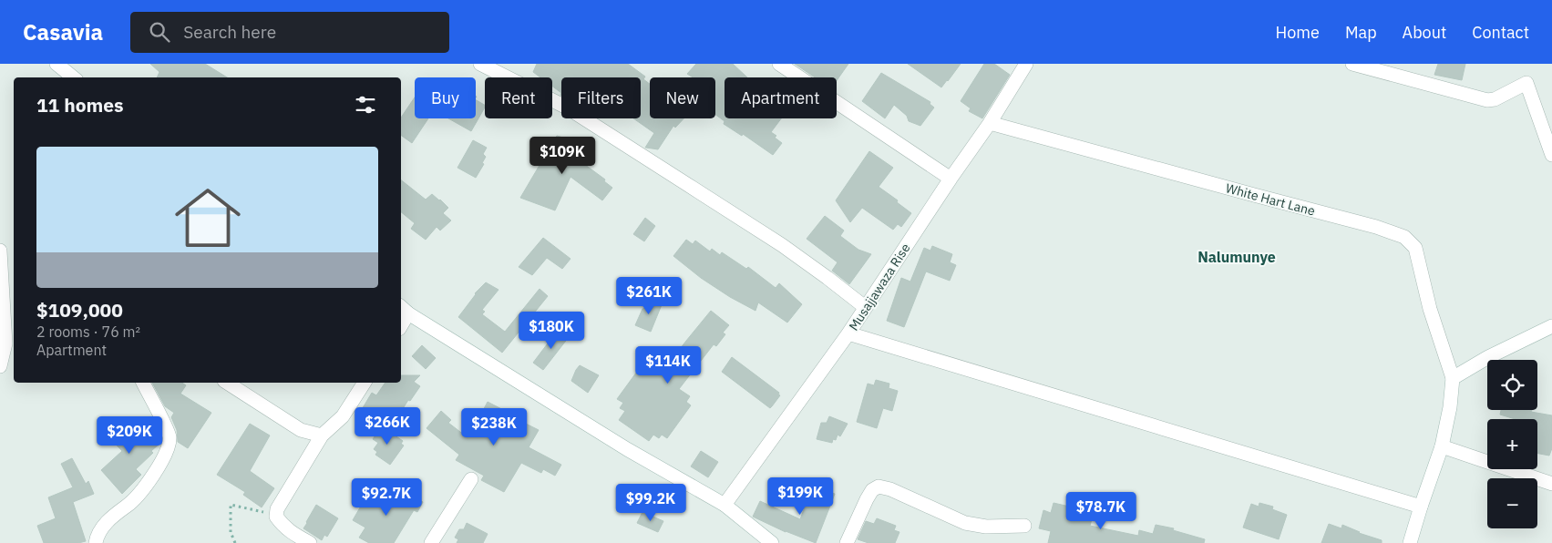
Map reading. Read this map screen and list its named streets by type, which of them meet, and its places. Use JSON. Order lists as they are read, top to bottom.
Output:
{
  "streets": {
    "street": ["White Hart Lane", "Musajjawaza Rise"]
  },
  "crossings": [
    ["White Hart Lane", "Musajjawaza Rise"]
  ],
  "districts": ["Nalumunye"],
  "page": {
    "header": "Casavia",
    "search": "Search here",
    "nav": [
      "Home",
      "Map",
      "About",
      "Contact"
    ],
    "chip": [
      "Buy",
      "Rent",
      "Filters",
      "New",
      "Apartment"
    ],
    "heading": "11 homes",
    "list": [
      {
        "name": "$109,000",
        "note": "2 rooms · 76 m² · Apartment"
      }
    ],
    "price": [
      "$109K",
      "$261K",
      "$180K",
      "$114K",
      "$266K",
      "$238K",
      "$209K",
      "$199K",
      "$92.7K",
      "$99.2K",
      "$78.7K"
    ],
    "map_buttons": ["+", "−"]
  }
}
